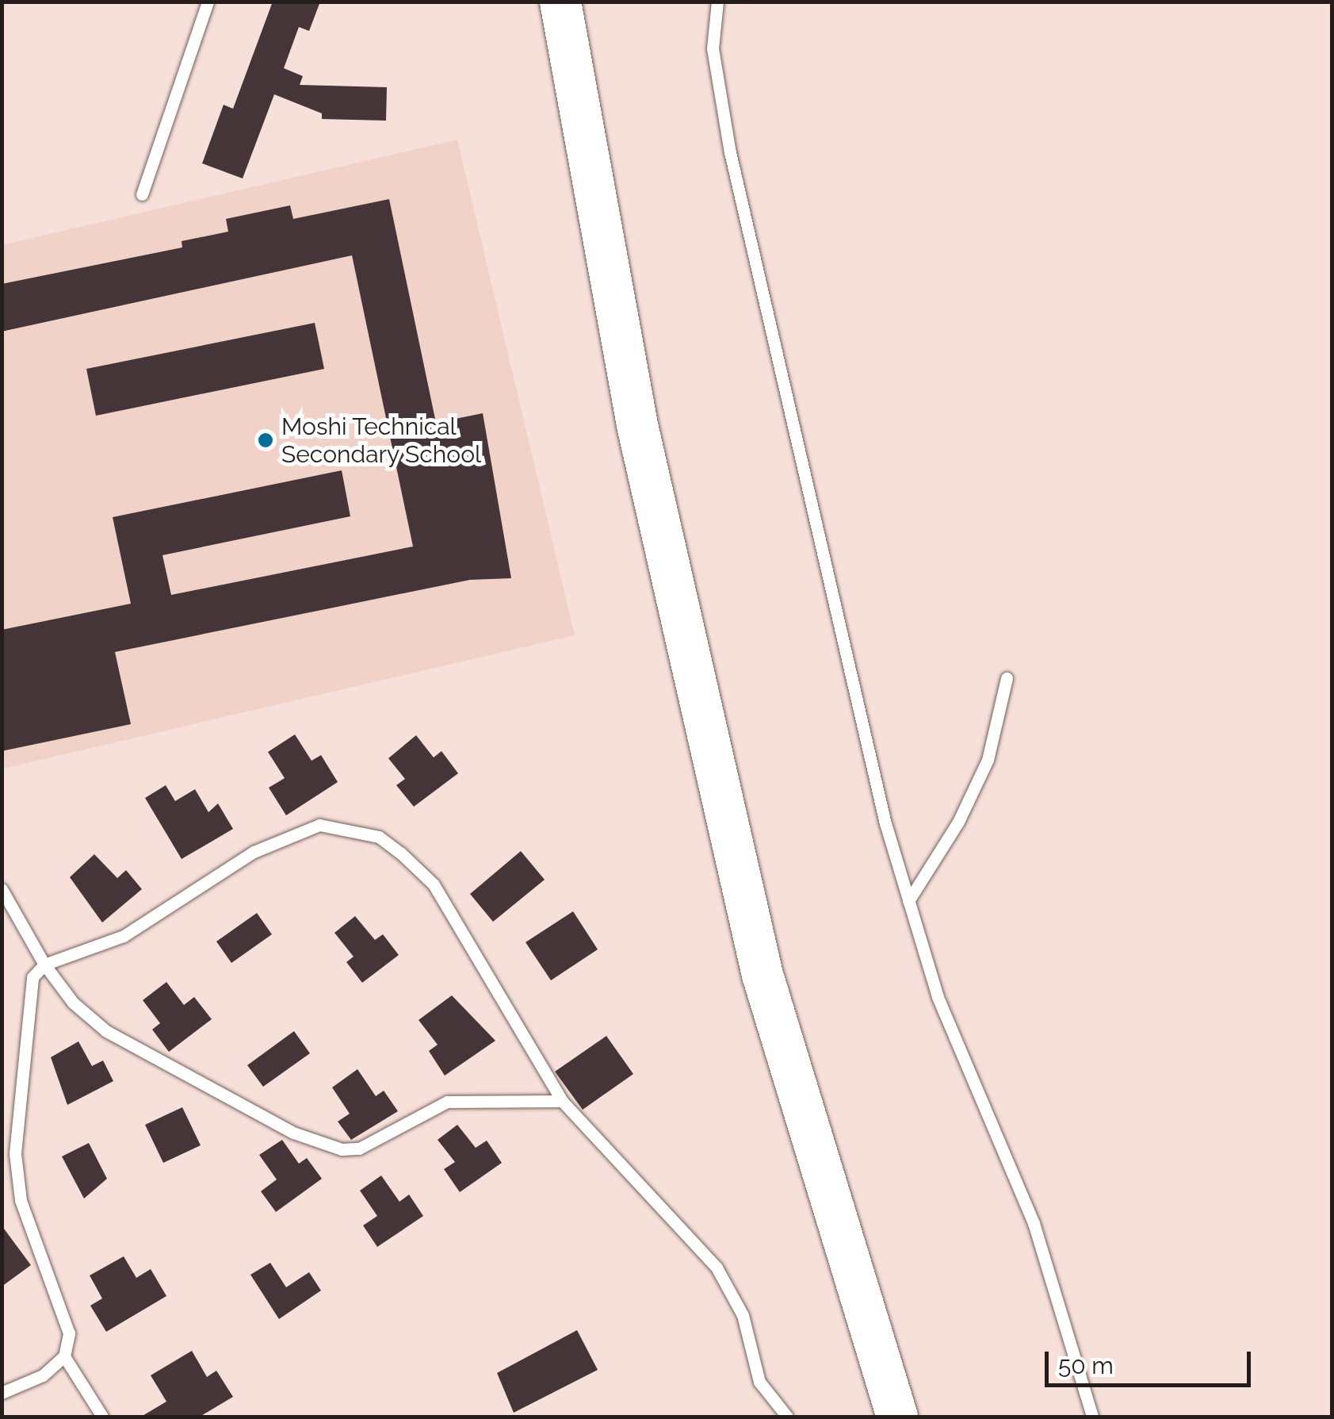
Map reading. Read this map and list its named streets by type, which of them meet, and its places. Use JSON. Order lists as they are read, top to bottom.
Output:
{
  "places": ["Moshi Technical Secondary School"],
  "scale_bar": "50 m"
}
